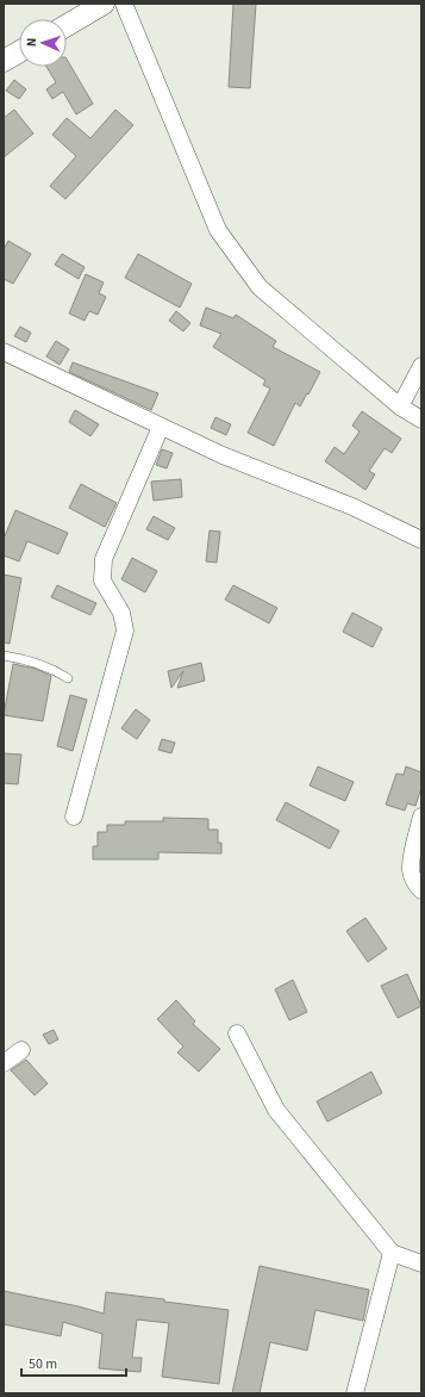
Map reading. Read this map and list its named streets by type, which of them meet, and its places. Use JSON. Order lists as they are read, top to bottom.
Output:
{
  "scale_bar": "50 m",
  "north": "left"
}
